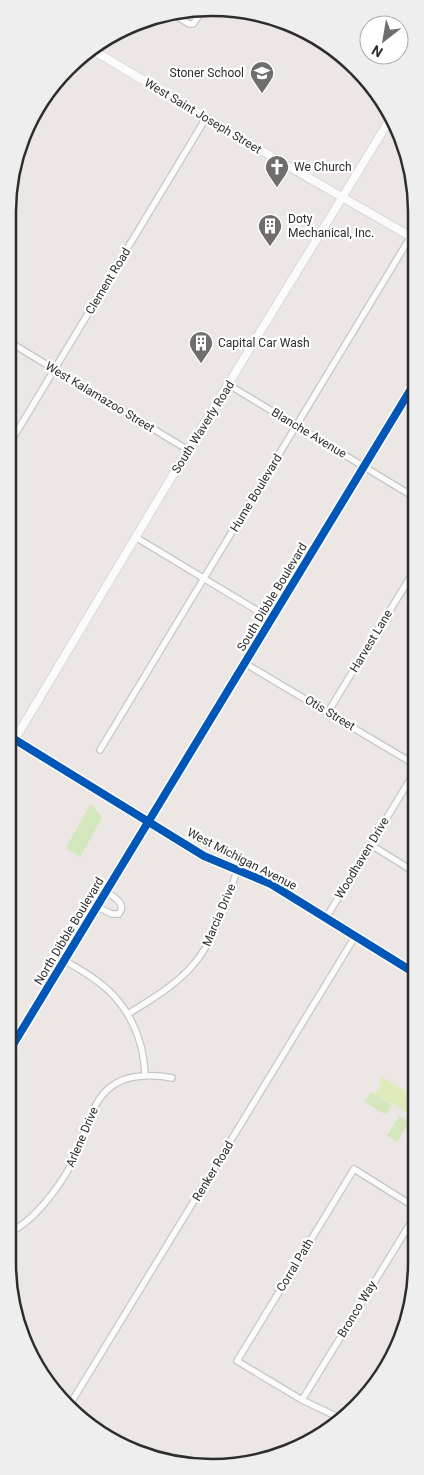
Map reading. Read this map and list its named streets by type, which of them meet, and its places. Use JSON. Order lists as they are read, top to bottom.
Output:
{
  "streets": {
    "street": [
      "West Saint Joseph Street",
      "Clement Road",
      "West Kalamazoo Street",
      "South Waverly Road",
      "Blanche Avenue",
      "Hume Boulevard",
      "South Dibble Boulevard",
      "Harvest Lane",
      "Otis Street",
      "Woodhaven Drive",
      "West Michigan Avenue",
      "Marcia Drive",
      "North Dibble Boulevard",
      "Arlene Drive",
      "Renker Road",
      "Corral Path",
      "Bronco Way"
    ]
  },
  "crossings": [
    ["West Saint Joseph Street", "Clement Road"],
    ["West Saint Joseph Street", "South Waverly Road"],
    ["Clement Road", "West Kalamazoo Street"],
    ["West Kalamazoo Street", "South Waverly Road"],
    ["South Waverly Road", "Blanche Avenue"],
    ["Blanche Avenue", "Hume Boulevard"],
    ["Blanche Avenue", "South Dibble Boulevard"],
    ["South Dibble Boulevard", "Otis Street"],
    ["South Dibble Boulevard", "West Michigan Avenue"],
    ["South Dibble Boulevard", "North Dibble Boulevard"],
    ["Harvest Lane", "Otis Street"],
    ["Woodhaven Drive", "West Michigan Avenue"],
    ["West Michigan Avenue", "Marcia Drive"],
    ["West Michigan Avenue", "North Dibble Boulevard"],
    ["West Michigan Avenue", "Renker Road"],
    ["Corral Path", "Bronco Way"]
  ],
  "places": {
    "school or university": ["Stoner School"],
    "church": ["We Church"],
    "building": ["Doty Mechanical, Inc.", "Capital Car Wash"]
  },
  "north": "bottom left"
}
